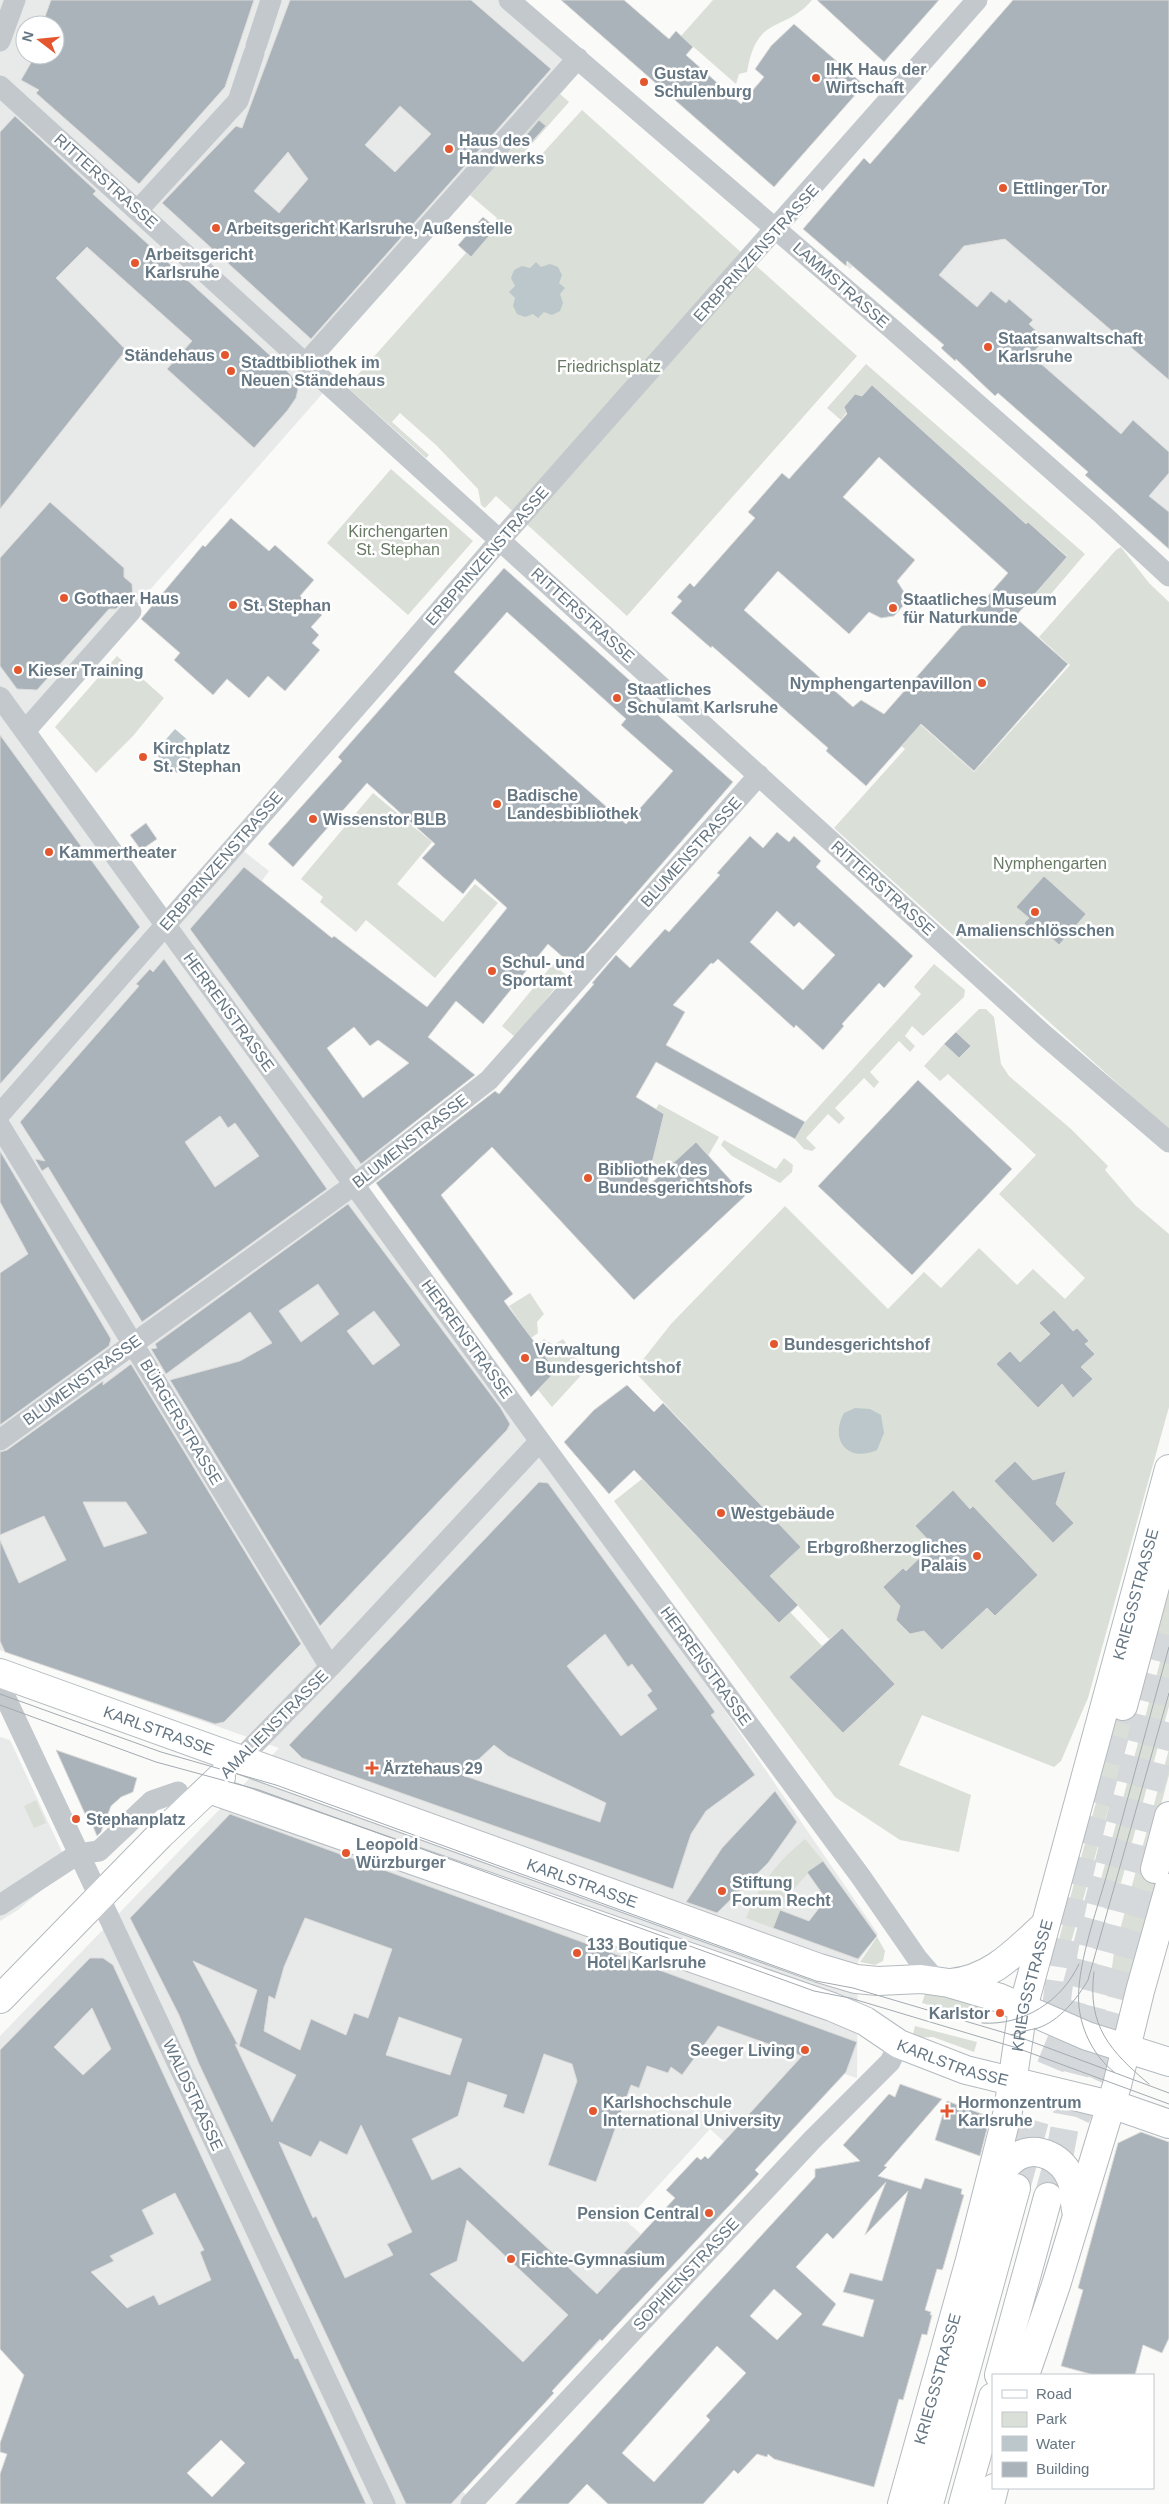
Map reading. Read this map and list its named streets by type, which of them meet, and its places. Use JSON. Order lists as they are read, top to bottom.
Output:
{
  "streets": {
    "main road": ["KRIEGSSTRASSE", "AMALIENSTRASSE", "KARLSTRASSE"],
    "street": [
      "RITTERSTRASSE",
      "ERBPRINZENSTRASSE",
      "LAMMSTRASSE",
      "BLUMENSTRASSE",
      "HERRENSTRASSE",
      "BÜRGERSTRASSE",
      "WALDSTRASSE",
      "SOPHIENSTRASSE"
    ]
  },
  "crossings": [
    ["RITTERSTRASSE", "ERBPRINZENSTRASSE"],
    ["RITTERSTRASSE", "BLUMENSTRASSE"],
    ["ERBPRINZENSTRASSE", "LAMMSTRASSE"],
    ["ERBPRINZENSTRASSE", "HERRENSTRASSE"],
    ["BLUMENSTRASSE", "HERRENSTRASSE"],
    ["BLUMENSTRASSE", "BÜRGERSTRASSE"],
    ["HERRENSTRASSE", "AMALIENSTRASSE"],
    ["HERRENSTRASSE", "KARLSTRASSE"],
    ["BÜRGERSTRASSE", "AMALIENSTRASSE"],
    ["KRIEGSSTRASSE", "KARLSTRASSE"],
    ["AMALIENSTRASSE", "KARLSTRASSE"],
    ["AMALIENSTRASSE", "WALDSTRASSE"],
    ["KARLSTRASSE", "SOPHIENSTRASSE"]
  ],
  "parks": ["Friedrichsplatz", "Kirchengarten St. Stephan", "Nymphengarten"],
  "places": {
    "other": [
      "IHK Haus der Wirtschaft",
      "Gustav Schulenburg",
      "Haus des Handwerks",
      "Ettlinger Tor",
      "Arbeitsgericht Karlsruhe, Außenstelle",
      "Arbeitsgericht Karlsruhe",
      "Staatsanwaltschaft Karlsruhe",
      "Ständehaus",
      "Stadtbibliothek im Neuen Ständehaus",
      "Gothaer Haus",
      "St. Stephan",
      "Staatliches Museum für Naturkunde",
      "Kieser Training",
      "Nymphengartenpavillon",
      "Staatliches Schulamt Karlsruhe",
      "Kirchplatz St. Stephan",
      "Badische Landesbibliothek",
      "Wissenstor BLB",
      "Kammertheater",
      "Amalienschlösschen",
      "Schul- und Sportamt",
      "Bibliothek des Bundesgerichtshofs",
      "Bundesgerichtshof",
      "Verwaltung Bundesgerichtshof",
      "Westgebäude",
      "Erbgroßherzogliches Palais",
      "Stephanplatz",
      "Leopold Würzburger",
      "Stiftung Forum Recht",
      "133 Boutique Hotel Karlsruhe",
      "Karlstor",
      "Seeger Living",
      "Karlshochschule International University",
      "Pension Central",
      "Fichte-Gymnasium"
    ],
    "health": ["Ärztehaus 29", "Hormonzentrum Karlsruhe"]
  },
  "legend": [
    "Road",
    "Park",
    "Water",
    "Building"
  ],
  "north": "left"
}
